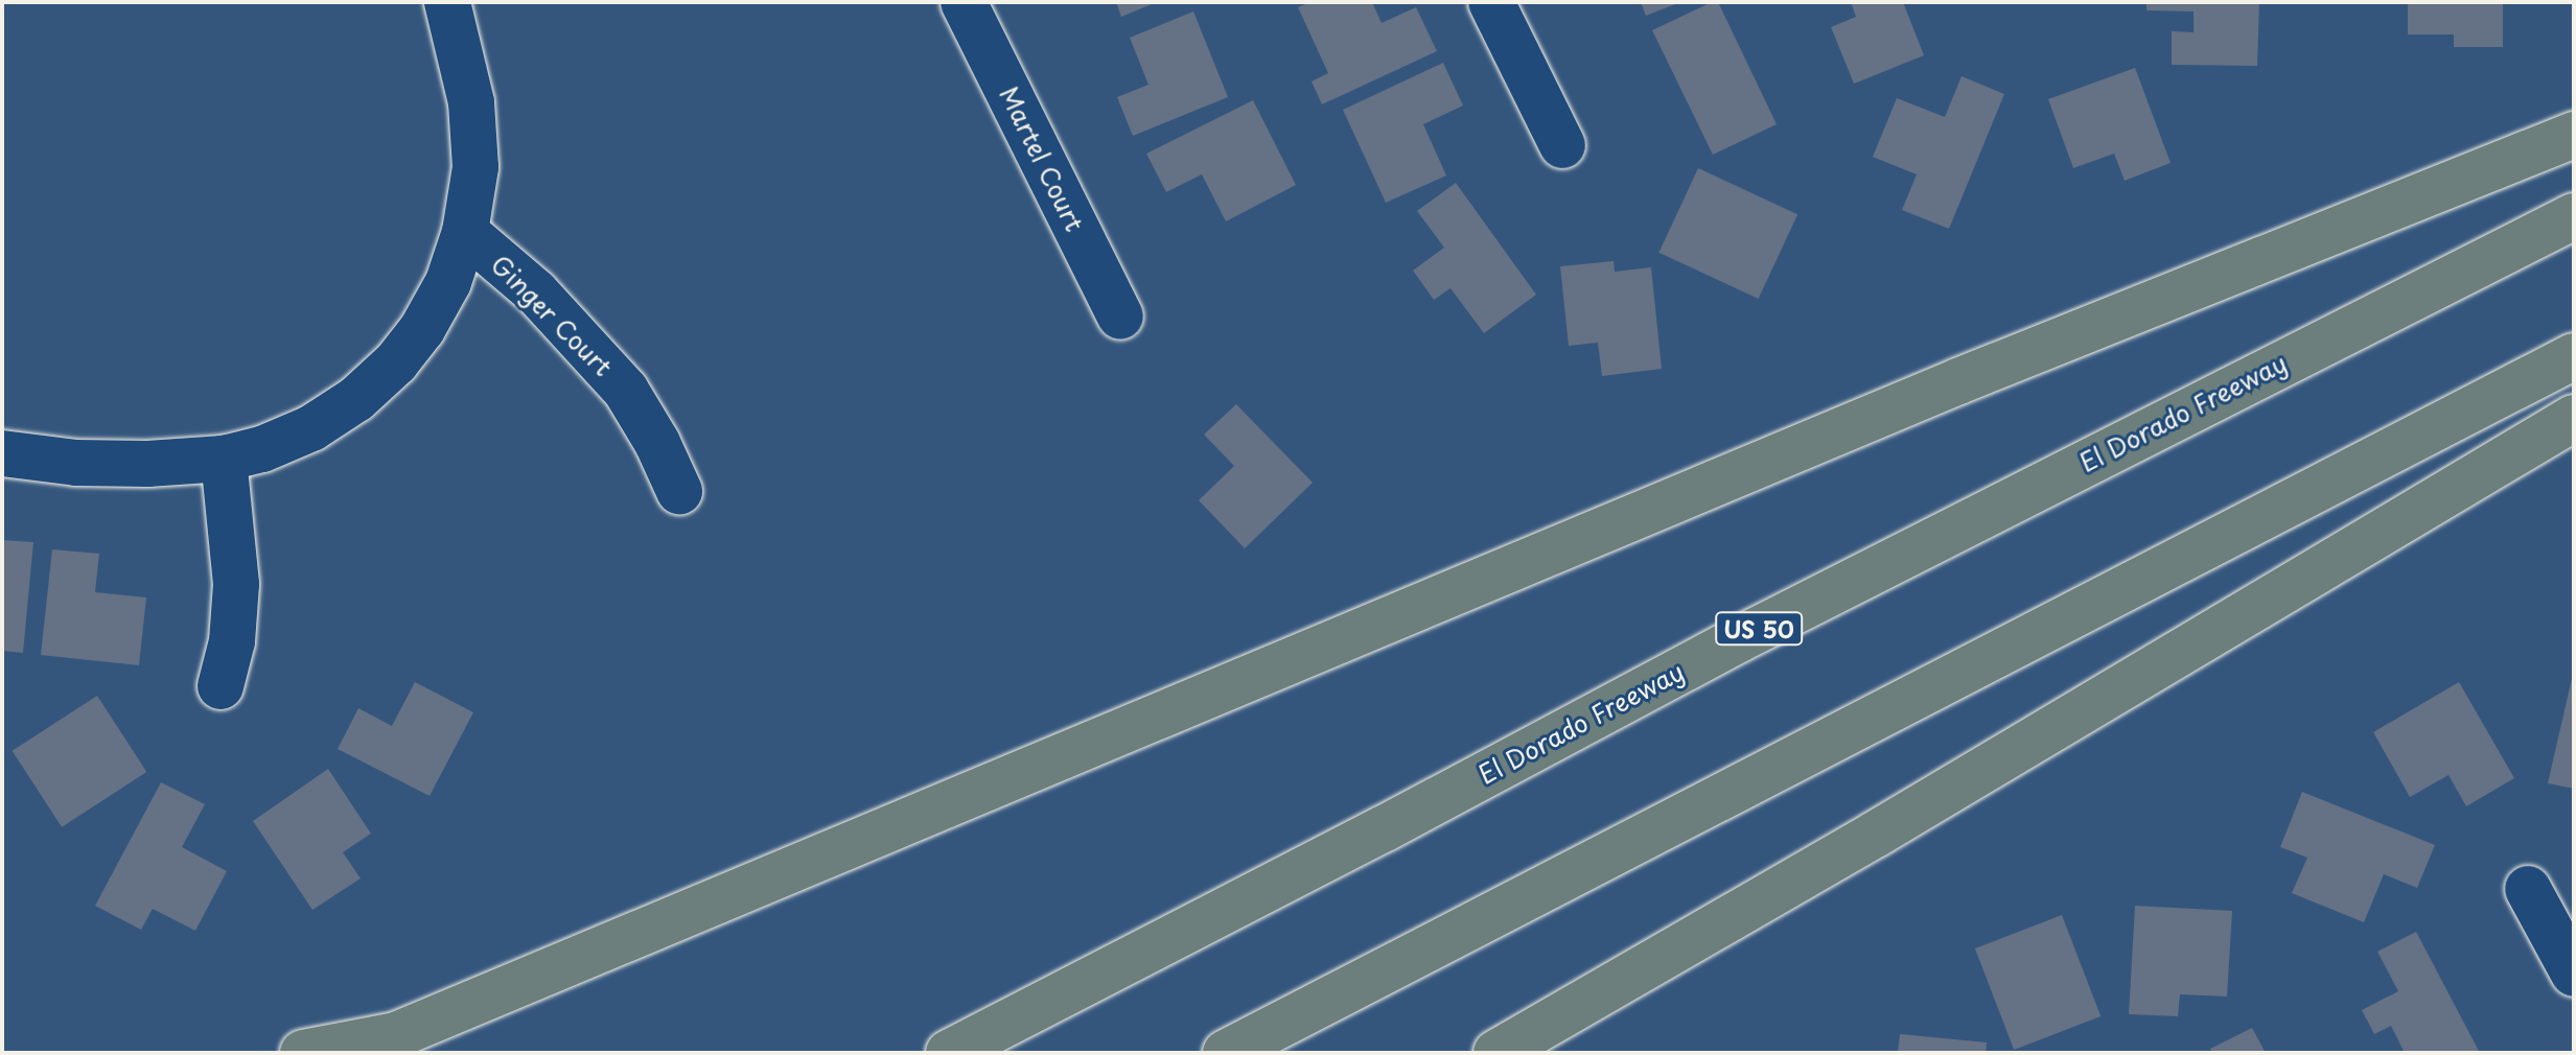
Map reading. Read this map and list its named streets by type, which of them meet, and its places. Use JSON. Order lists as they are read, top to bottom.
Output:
{
  "streets": {
    "highway": ["El Dorado Freeway", "US 50"],
    "street": ["Martel Court", "Ginger Court"]
  }
}
